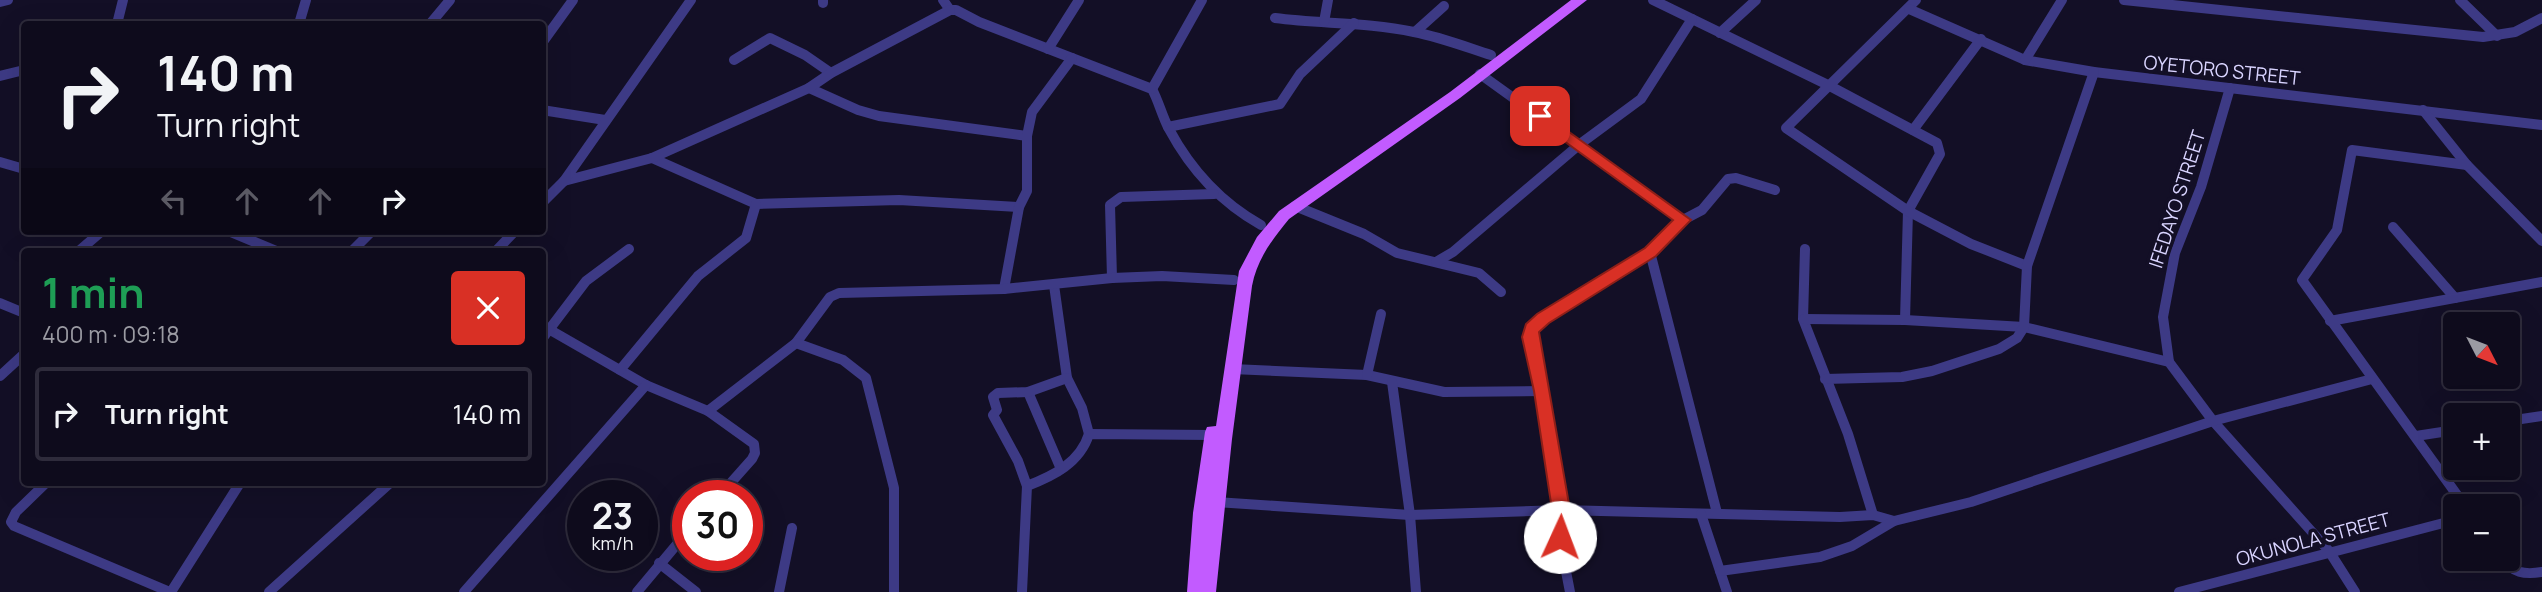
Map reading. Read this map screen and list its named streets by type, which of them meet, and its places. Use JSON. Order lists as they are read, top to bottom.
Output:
{
  "streets": {
    "street": ["OYETORO STREET", "IFEDAYO STREET", "OKUNOLA STREET"]
  },
  "crossings": [
    ["OYETORO STREET", "IFEDAYO STREET"]
  ],
  "north": "bottom right",
  "page": {
    "turn": ["140 m", "Turn right"],
    "heading": ["1 min", "400 m · 09:18"],
    "map_buttons": ["+", "−"],
    "list": [
      {
        "name": "Turn right",
        "value": "140 m"
      }
    ],
    "speed": "23 km/h",
    "limit": "30"
  }
}
